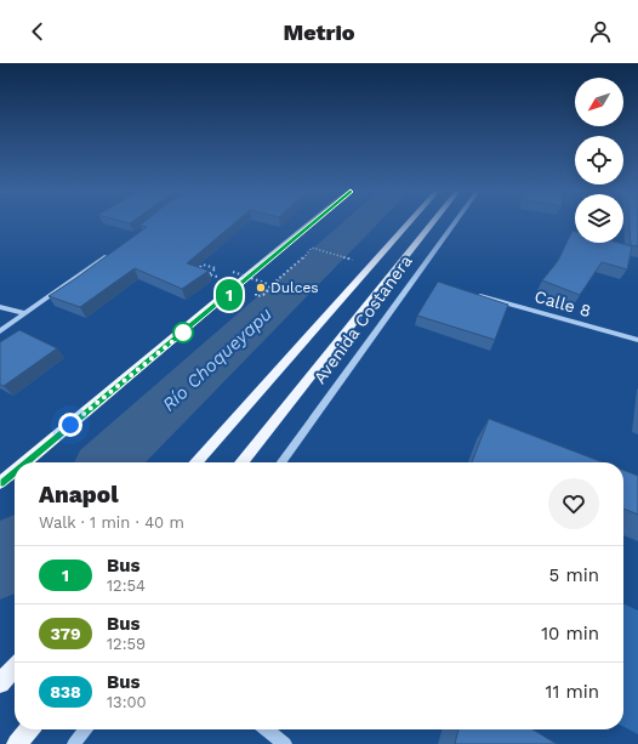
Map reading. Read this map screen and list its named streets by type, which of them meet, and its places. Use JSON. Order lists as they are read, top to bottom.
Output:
{
  "streets": {
    "street": ["Calle 8", "Avenida Costanera"]
  },
  "water": ["Río Choqueyapu"],
  "places": ["Dulces"],
  "lines": ["bus line 1"],
  "north": "bottom left",
  "page": {
    "header": "Metrio",
    "on_map": "1",
    "heading": ["Anapol", "Walk · 1 min · 40 m"],
    "list": [
      {
        "mark": "1",
        "name": "Bus",
        "note": "12:54",
        "value": "5 min"
      },
      {
        "mark": "379",
        "name": "Bus",
        "note": "12:59",
        "value": "10 min"
      },
      {
        "mark": "838",
        "name": "Bus",
        "note": "13:00",
        "value": "11 min"
      }
    ]
  }
}
